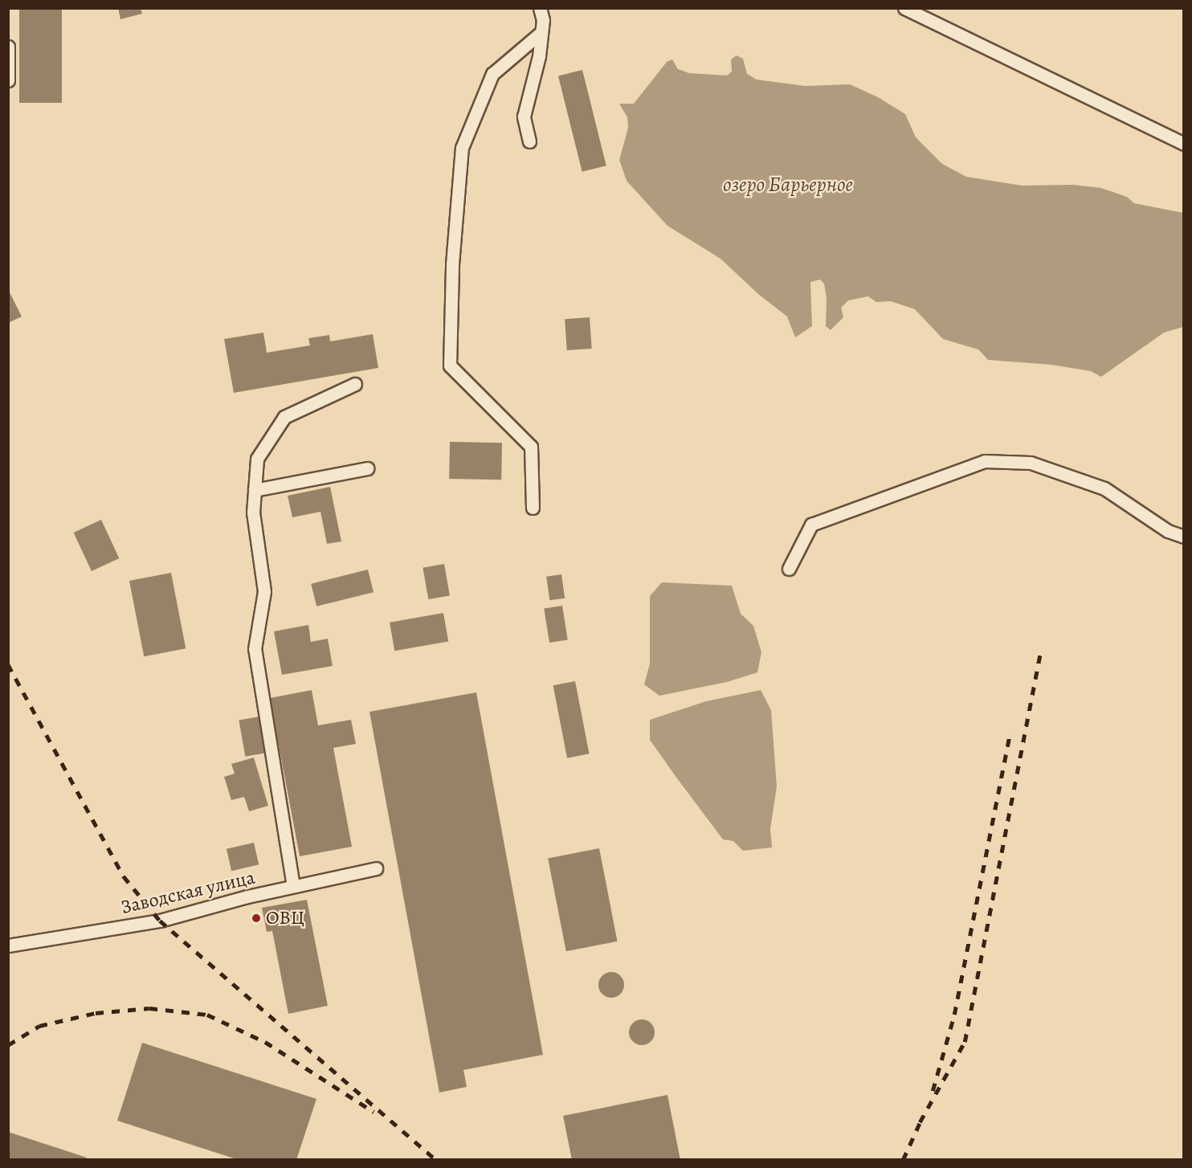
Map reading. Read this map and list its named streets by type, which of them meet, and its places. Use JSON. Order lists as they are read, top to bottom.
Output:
{
  "streets": {
    "street": ["Заводская улица"]
  },
  "water": ["озеро Барьерное"],
  "places": ["ОВЦ"]
}
